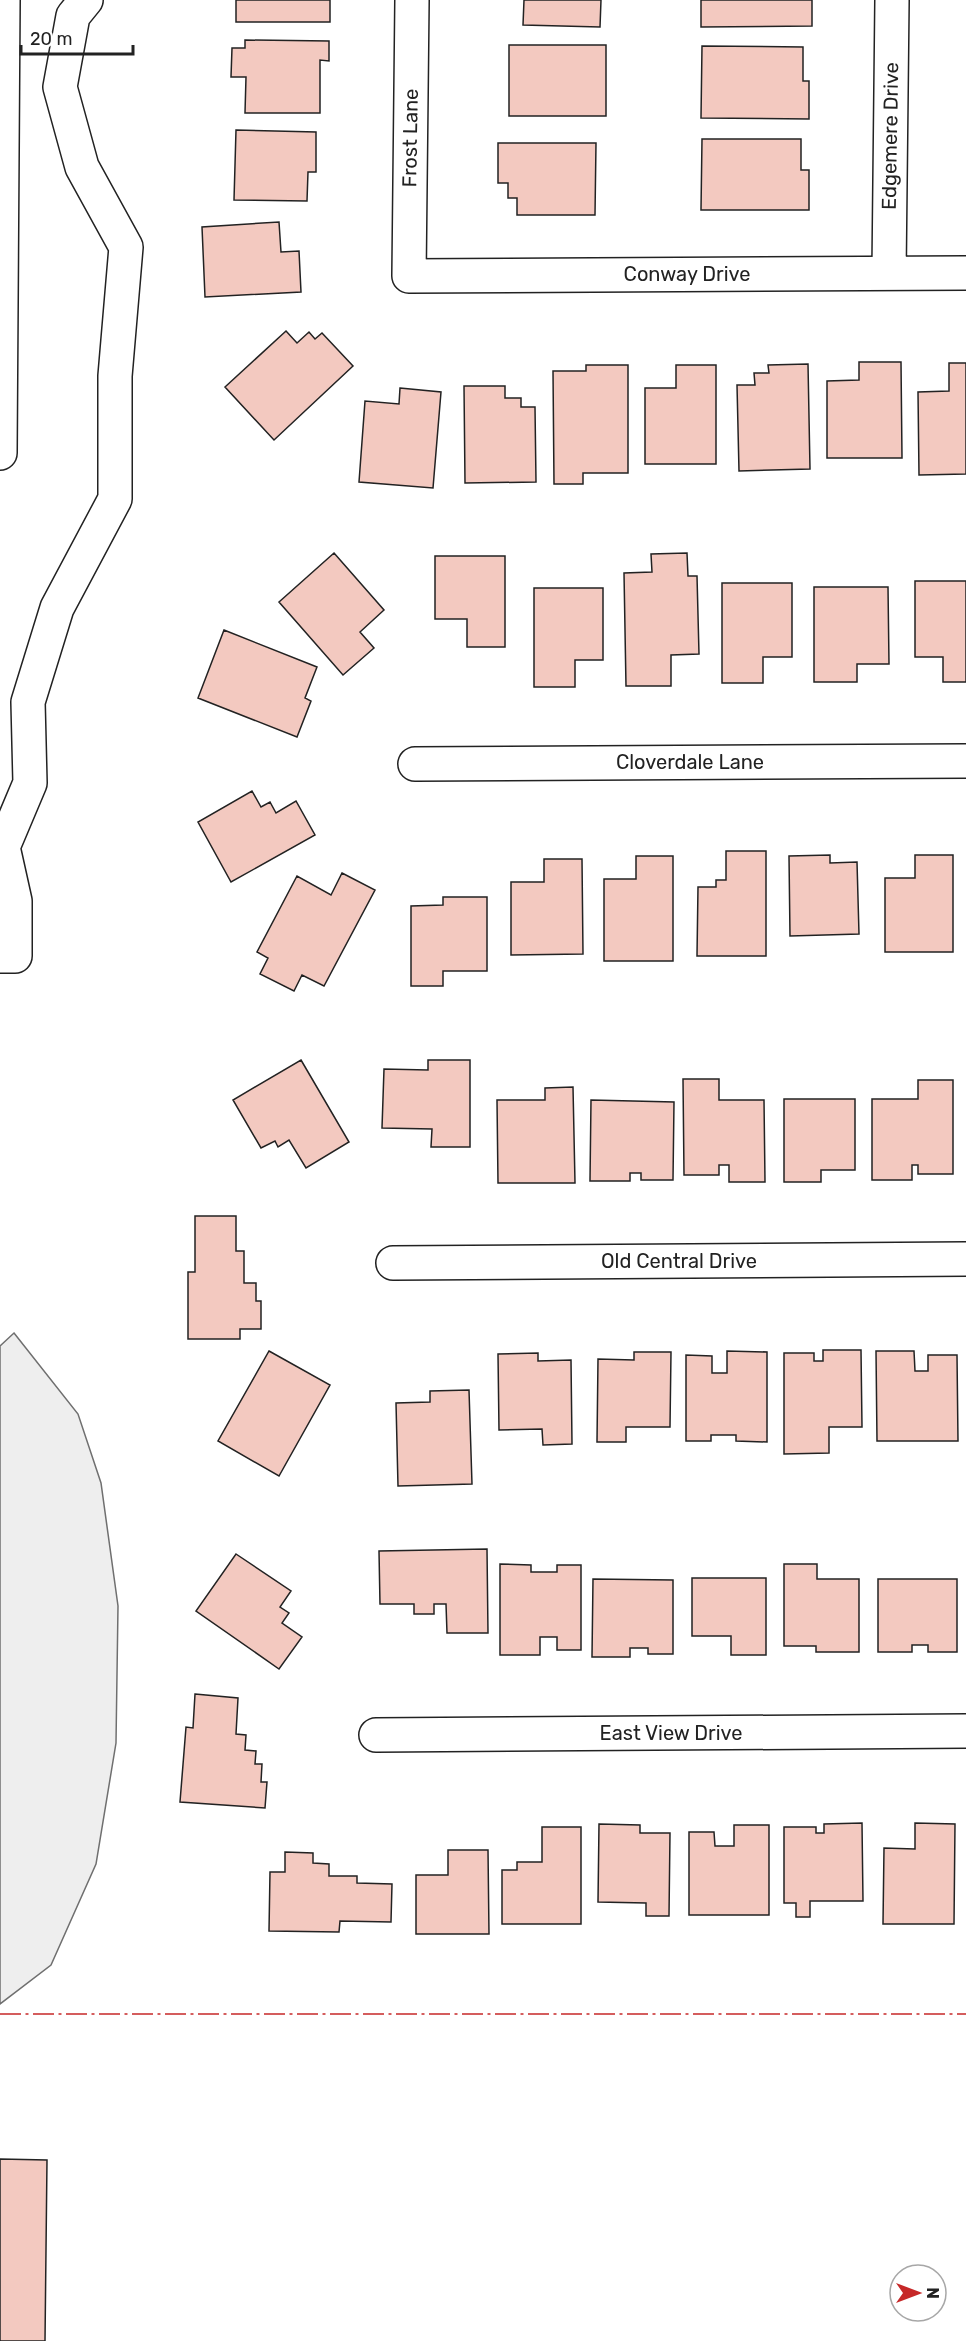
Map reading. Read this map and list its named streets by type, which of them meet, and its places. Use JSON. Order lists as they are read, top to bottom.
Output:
{
  "streets": {
    "street": [
      "Edgemere Drive",
      "Frost Lane",
      "Conway Drive",
      "Cloverdale Lane",
      "Old Central Drive",
      "East View Drive"
    ]
  },
  "crossings": [
    ["Edgemere Drive", "Conway Drive"],
    ["Frost Lane", "Conway Drive"]
  ],
  "scale_bar": "20 m",
  "north": "right"
}
